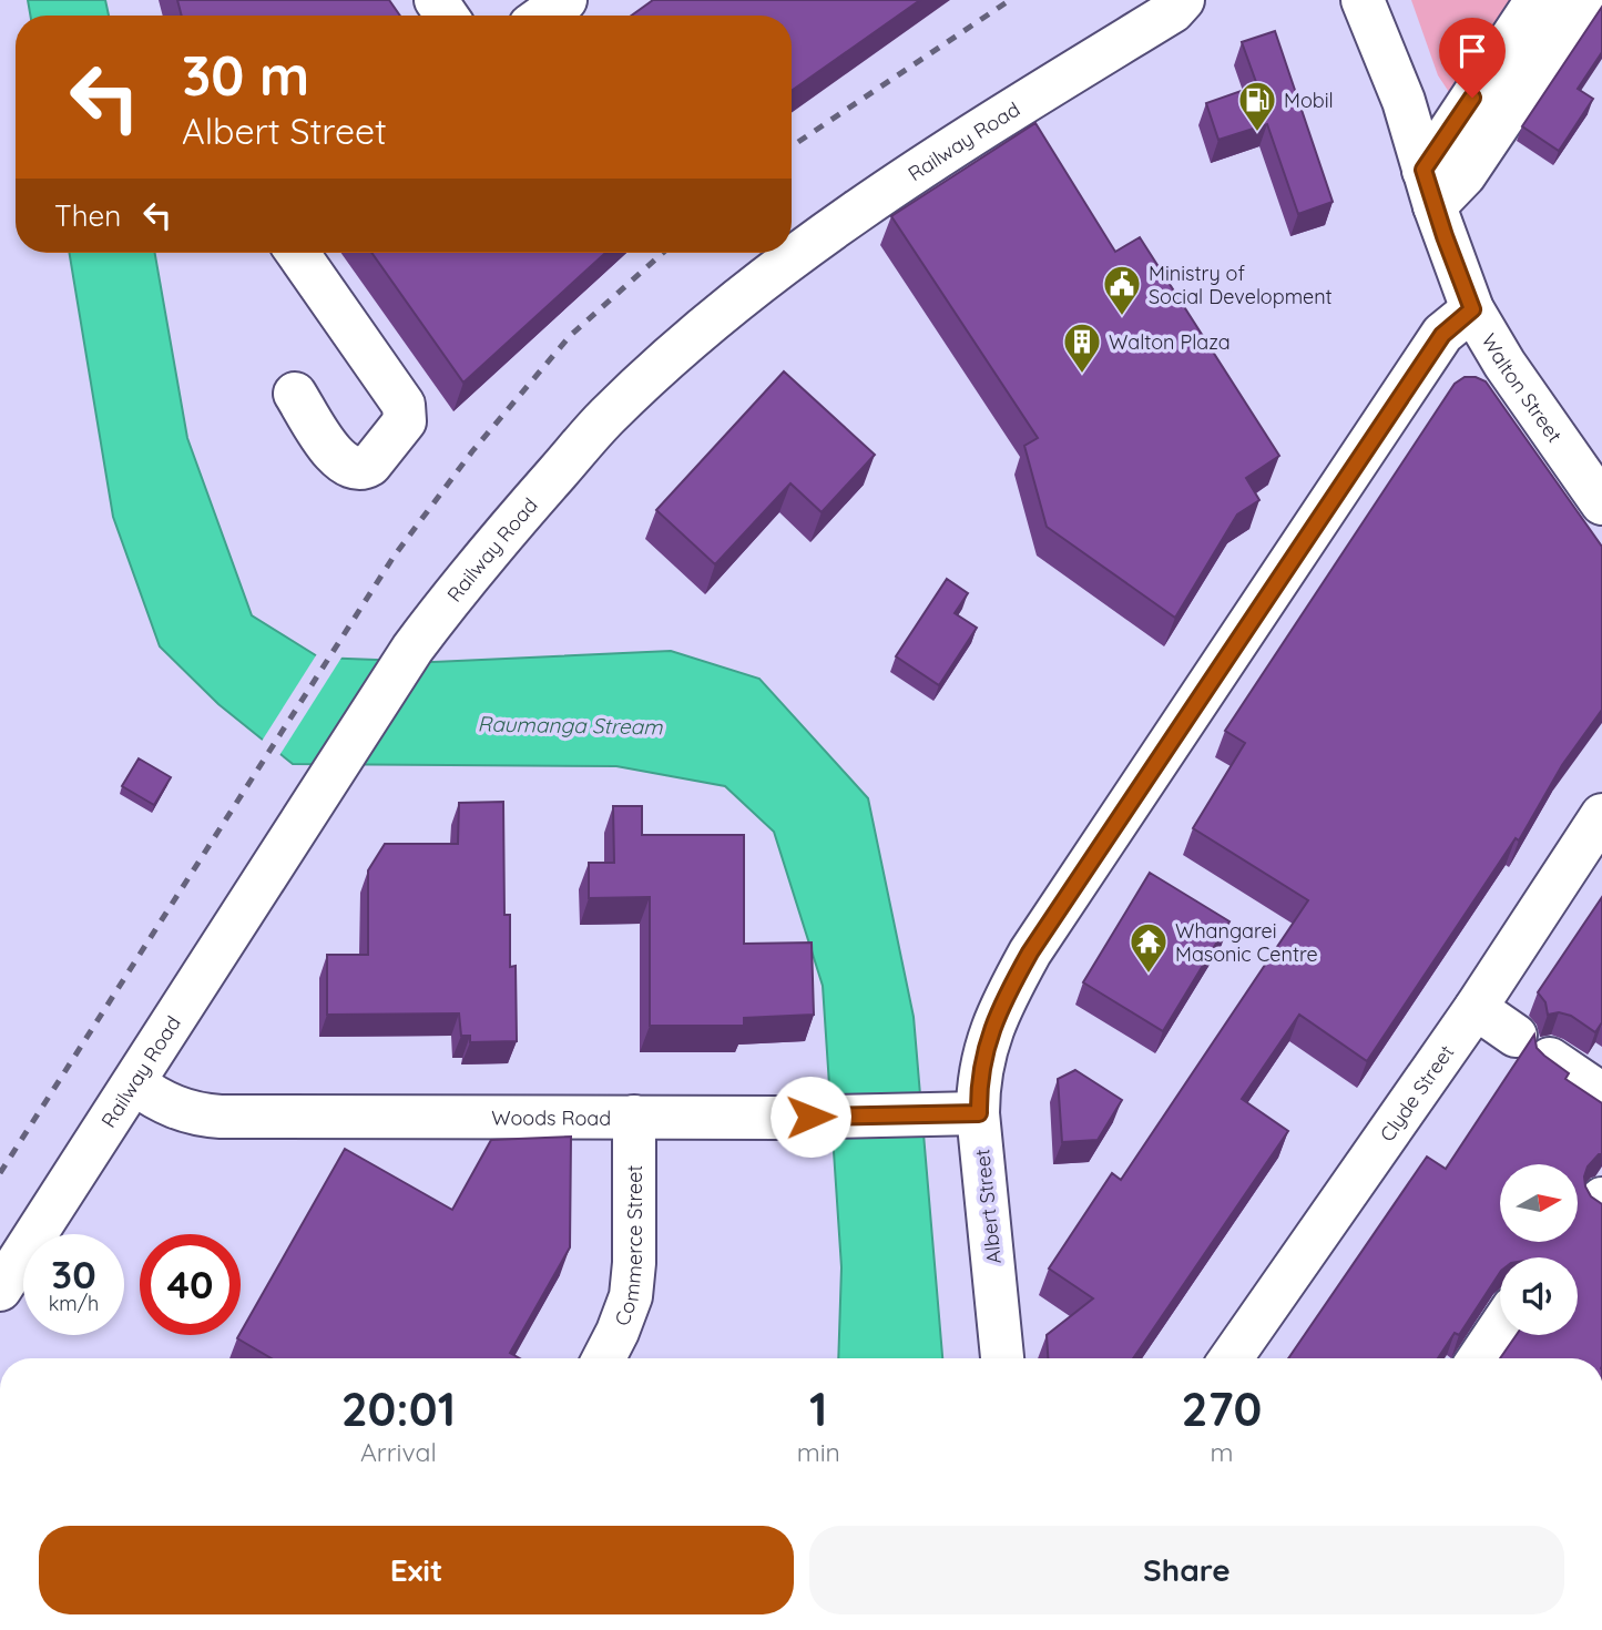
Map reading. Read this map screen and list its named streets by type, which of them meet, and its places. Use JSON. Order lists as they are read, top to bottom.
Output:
{
  "streets": {
    "street": [
      "Railway Road",
      "Walton Street",
      "Clyde Street",
      "Woods Road",
      "Albert Street",
      "Commerce Street"
    ]
  },
  "crossings": [
    ["Railway Road", "Woods Road"],
    ["Walton Street", "Albert Street"],
    ["Woods Road", "Albert Street"],
    ["Woods Road", "Commerce Street"]
  ],
  "water": ["Raumanga Stream"],
  "places": {
    "fuel station": ["Mobil"],
    "public building": ["Ministry of Social Development"],
    "building": ["Walton Plaza"],
    "temple": ["Whangarei Masonic Centre"]
  },
  "north": "right",
  "page": {
    "turn": ["30 m", "Albert Street"],
    "then": "Then",
    "speed": "30 km/h",
    "limit": "40",
    "eta": [
      "20:01",
      "Arrival",
      "1",
      "min",
      "270",
      "m"
    ],
    "buttons": ["Exit", "Share"]
  }
}
